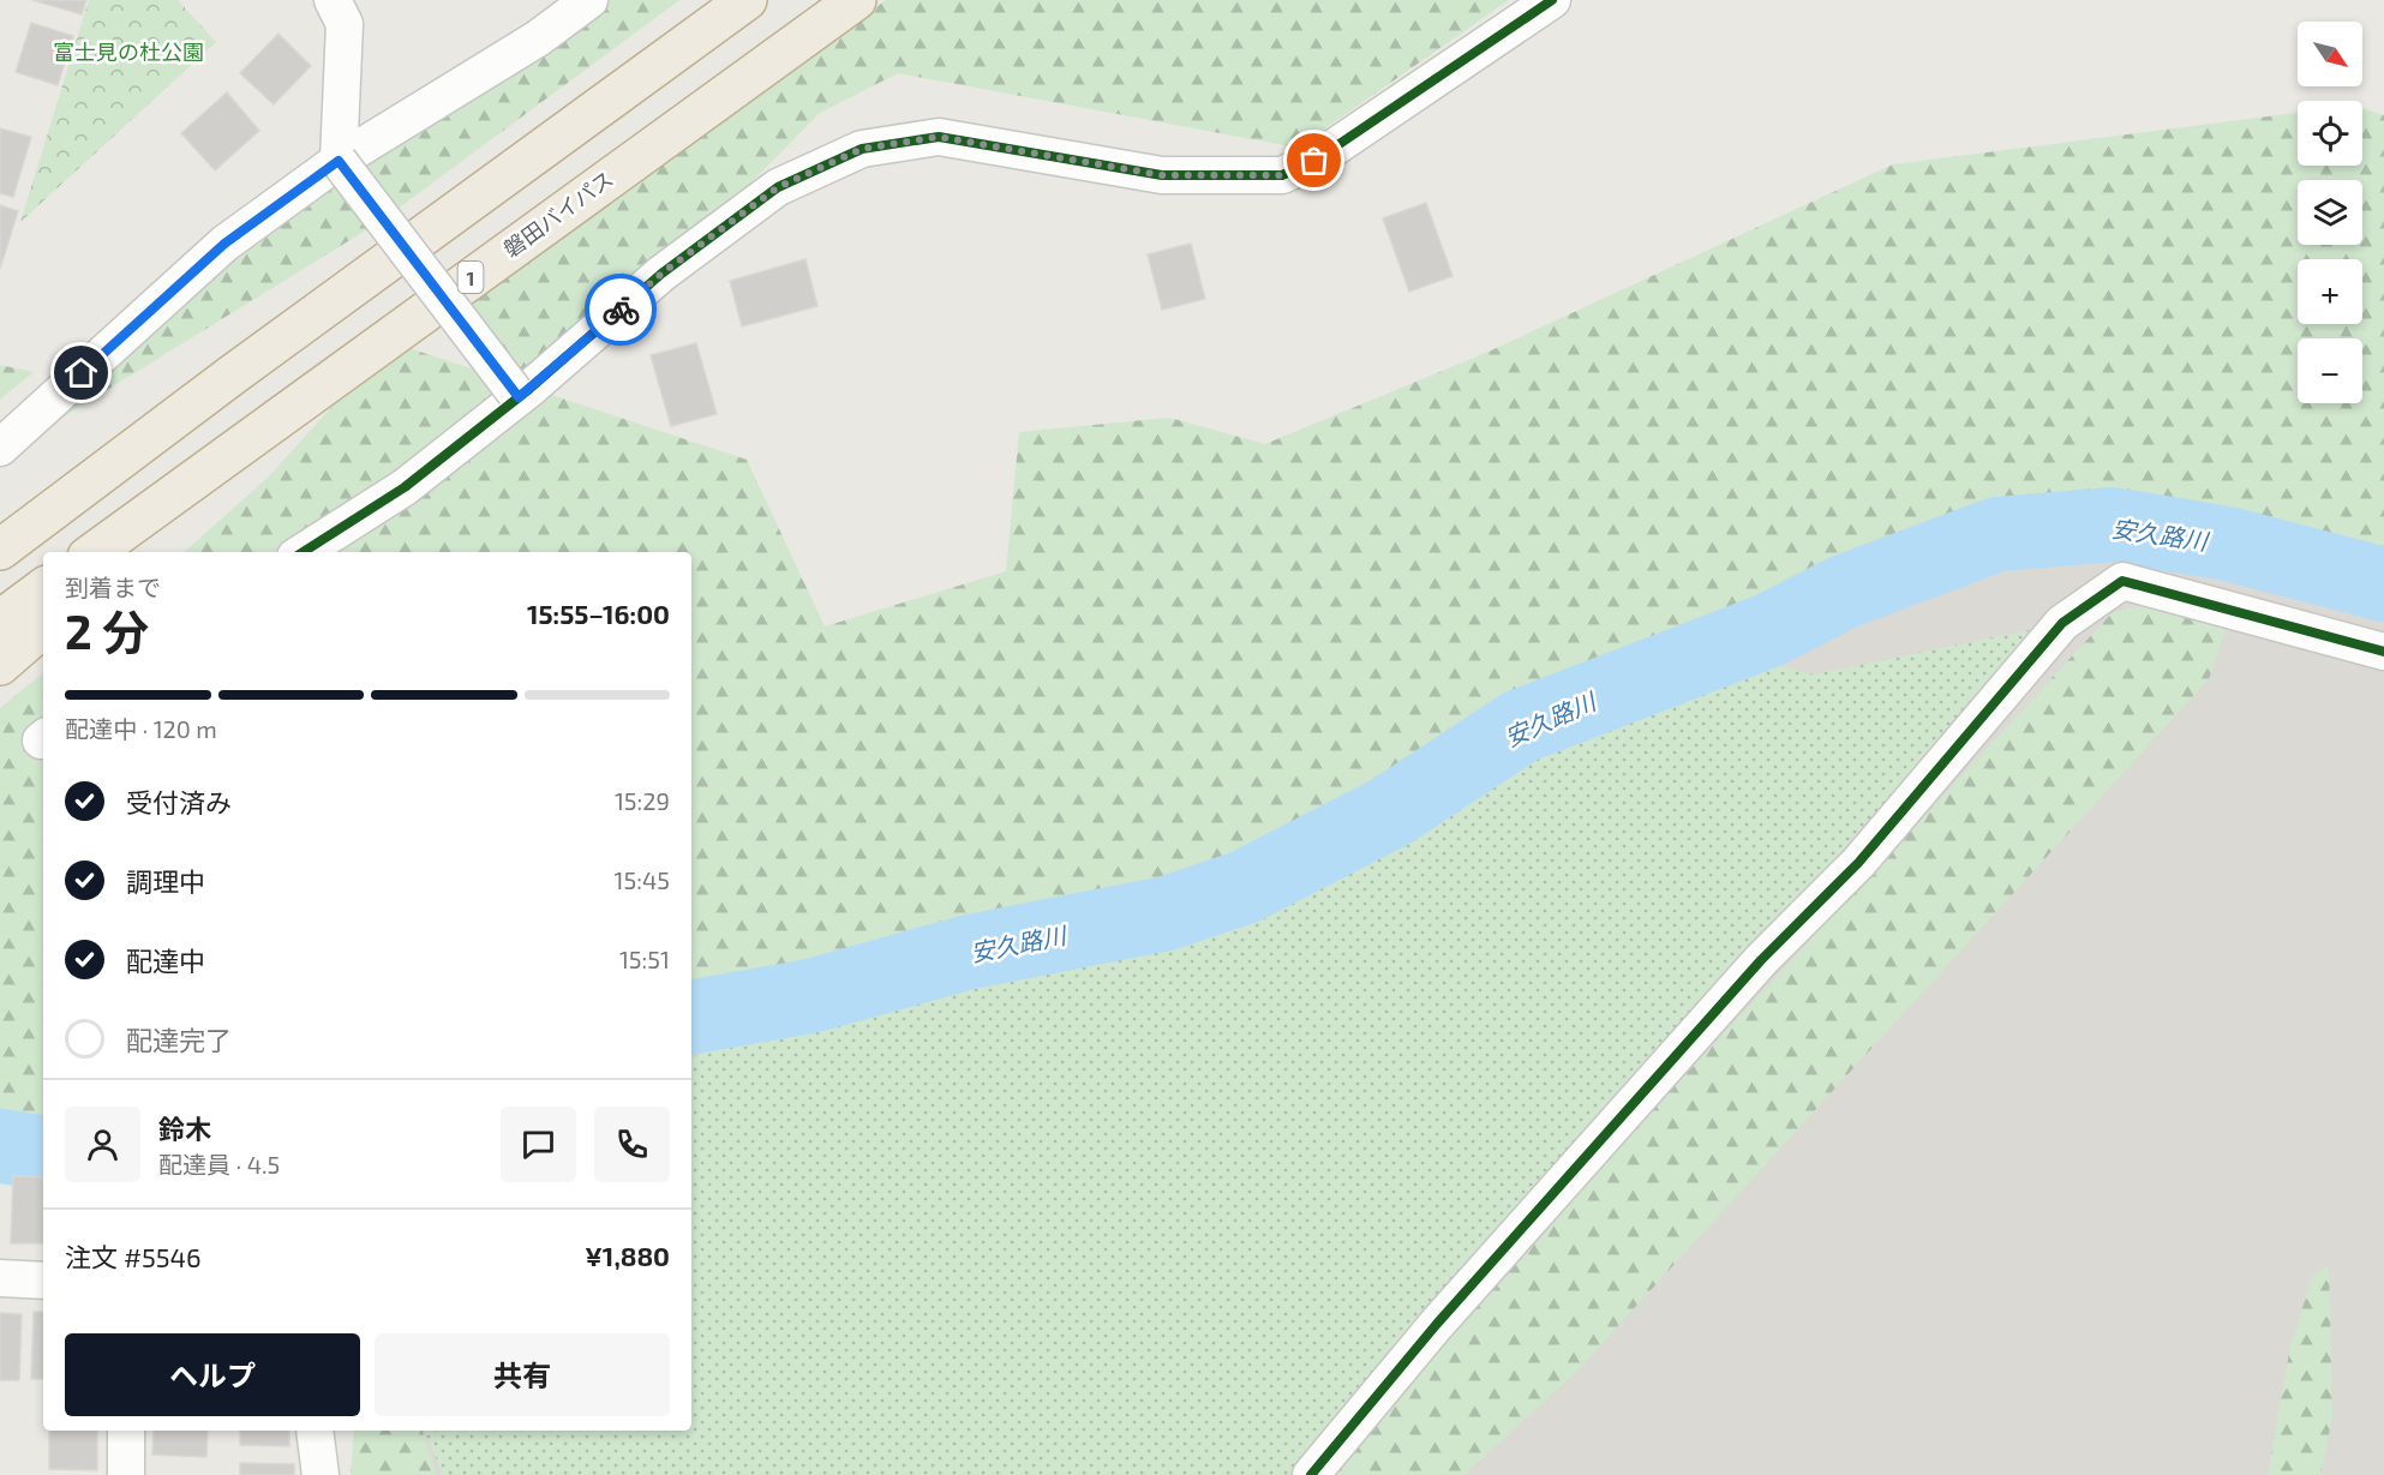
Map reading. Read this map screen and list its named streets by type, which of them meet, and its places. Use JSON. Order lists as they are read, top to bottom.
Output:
{
  "streets": {
    "highway": ["磐田バイパス", "1"]
  },
  "crossings": [
    ["磐田バイパス", "1"]
  ],
  "water": ["安久路川"],
  "parks": ["富士見の杜公園"],
  "north": "bottom right",
  "page": {
    "map_buttons": ["+", "−"],
    "heading": ["2 分", "到着まで", "15:55–16:00"],
    "panel": [
      "鈴木",
      "配達員 · 4.5",
      "注文 #5546",
      "¥1,880"
    ],
    "bar": "配達中 · 120 m",
    "list": [
      ["受付済み", "15:29"],
      ["調理中", "15:45"],
      ["配達中", "15:51"],
      "配達完了"
    ],
    "buttons": ["ヘルプ", "共有"]
  }
}
